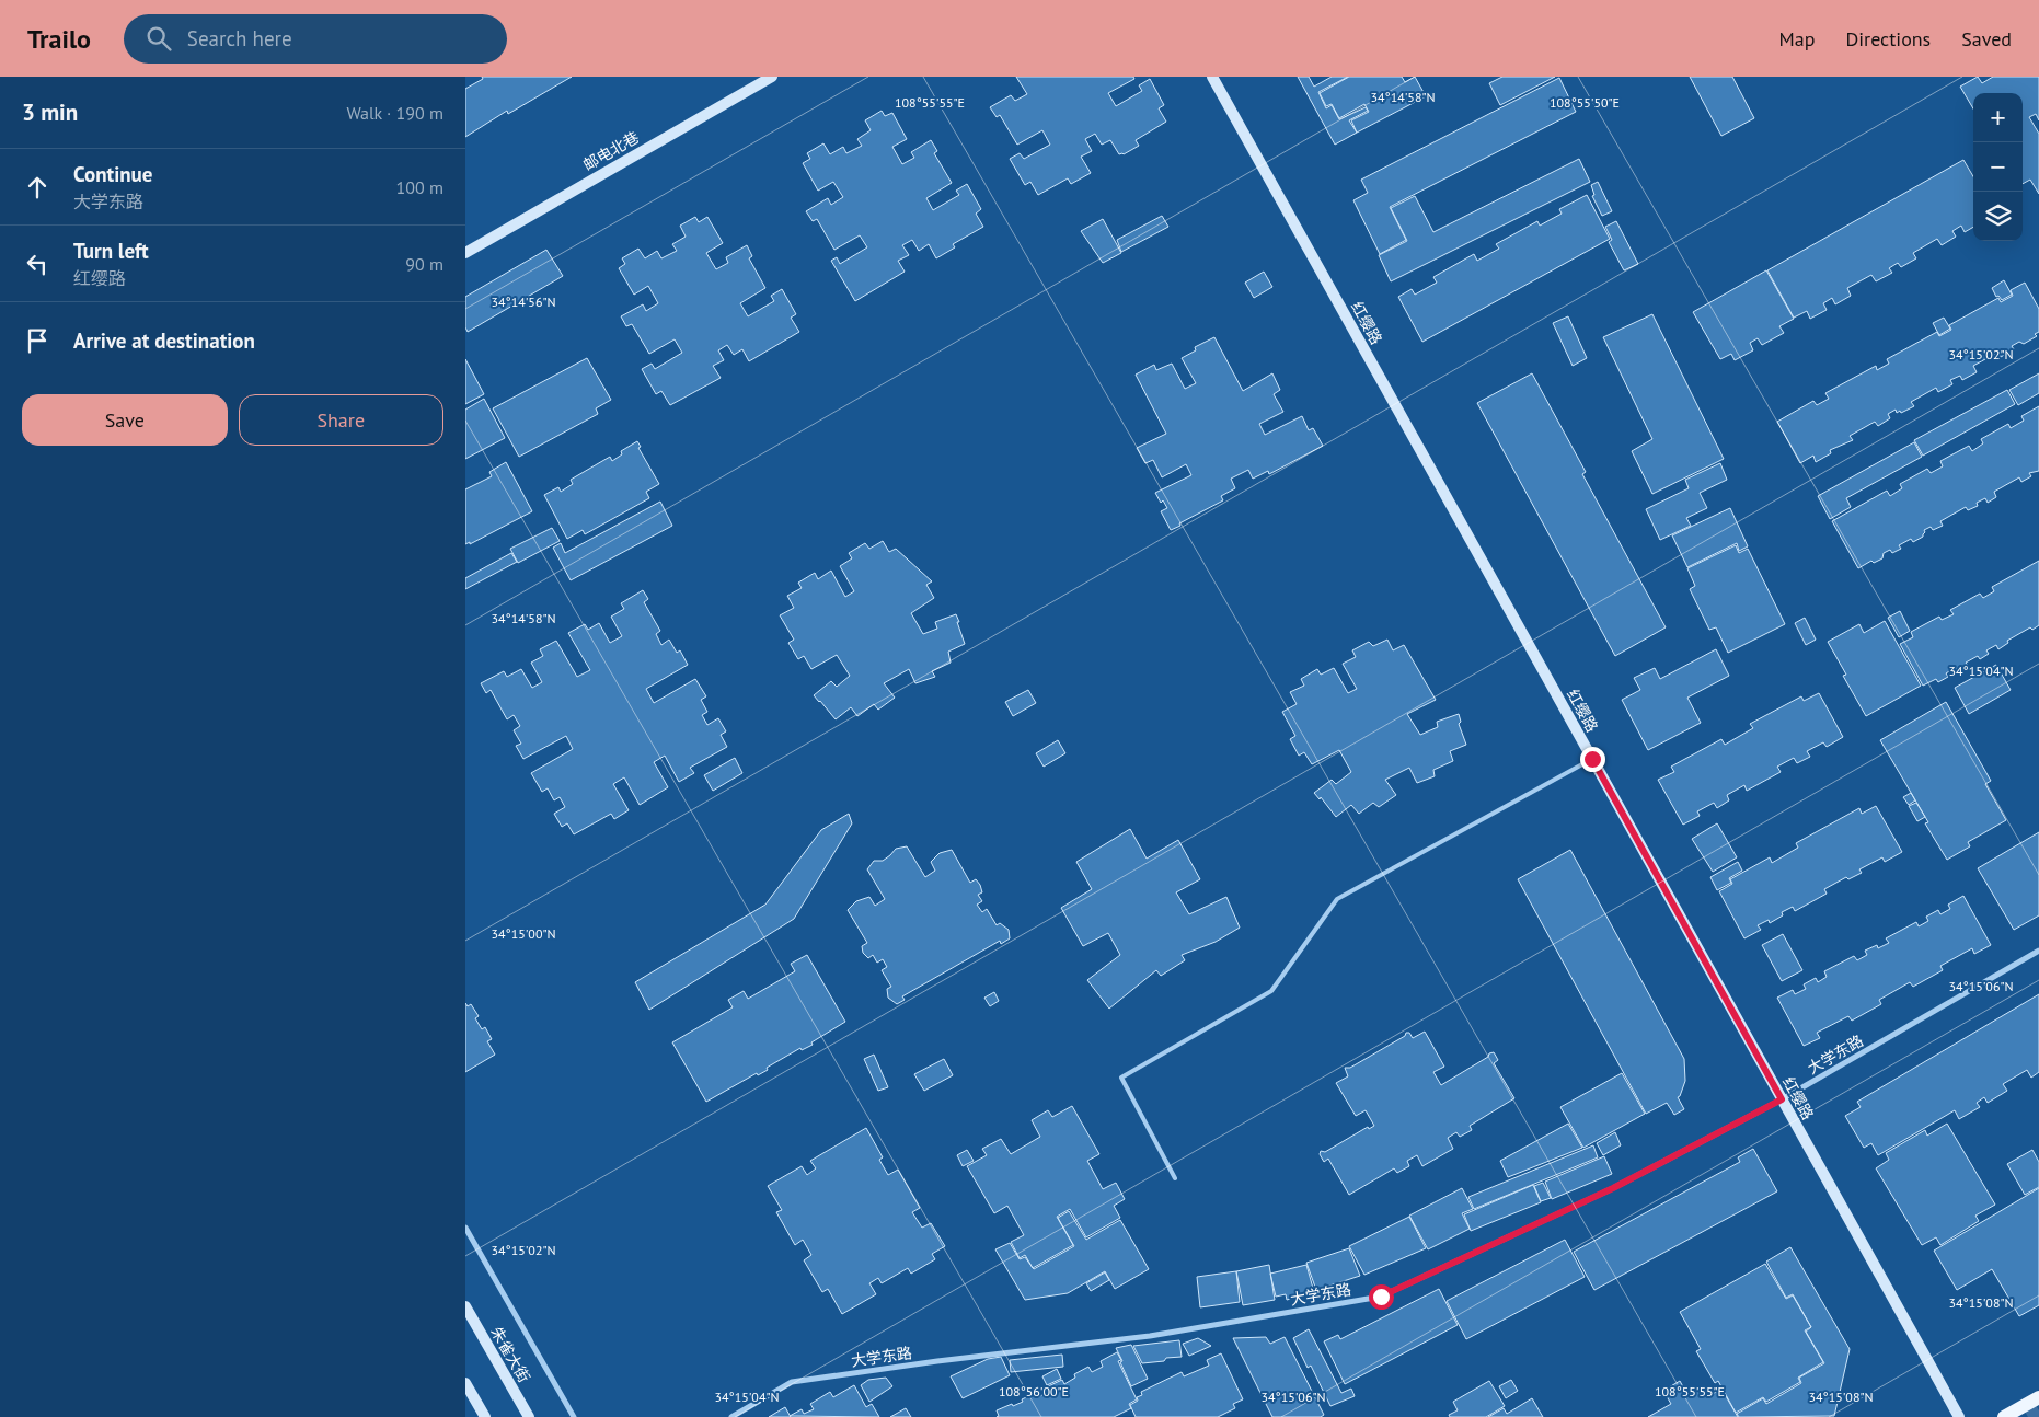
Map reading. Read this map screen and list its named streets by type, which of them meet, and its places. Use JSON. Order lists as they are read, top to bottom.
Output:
{
  "streets": {
    "street": [
      "邮电北巷",
      "红缨路",
      "大学东路",
      "朱雀大街"
    ]
  },
  "crossings": [
    ["红缨路", "大学东路"]
  ],
  "page": {
    "header": "Trailo",
    "search": "Search here",
    "nav": ["Map", "Directions", "Saved"],
    "heading": ["3 min", "Walk · 190 m"],
    "map_buttons": ["+", "−"],
    "list": [
      ["Continue", "大学东路", "100 m"],
      ["Turn left", "红缨路", "90 m"],
      "Arrive at destination"
    ],
    "buttons": ["Save", "Share"]
  },
  "coordinates": [
    "34°14'58\"N",
    "108°55'55\"E",
    "108°55'50\"E",
    "34°14'56\"N",
    "34°15'02\"N",
    "34°15'04\"N",
    "34°15'00\"N",
    "34°15'06\"N",
    "34°15'08\"N",
    "108°56'00\"E"
  ]
}
